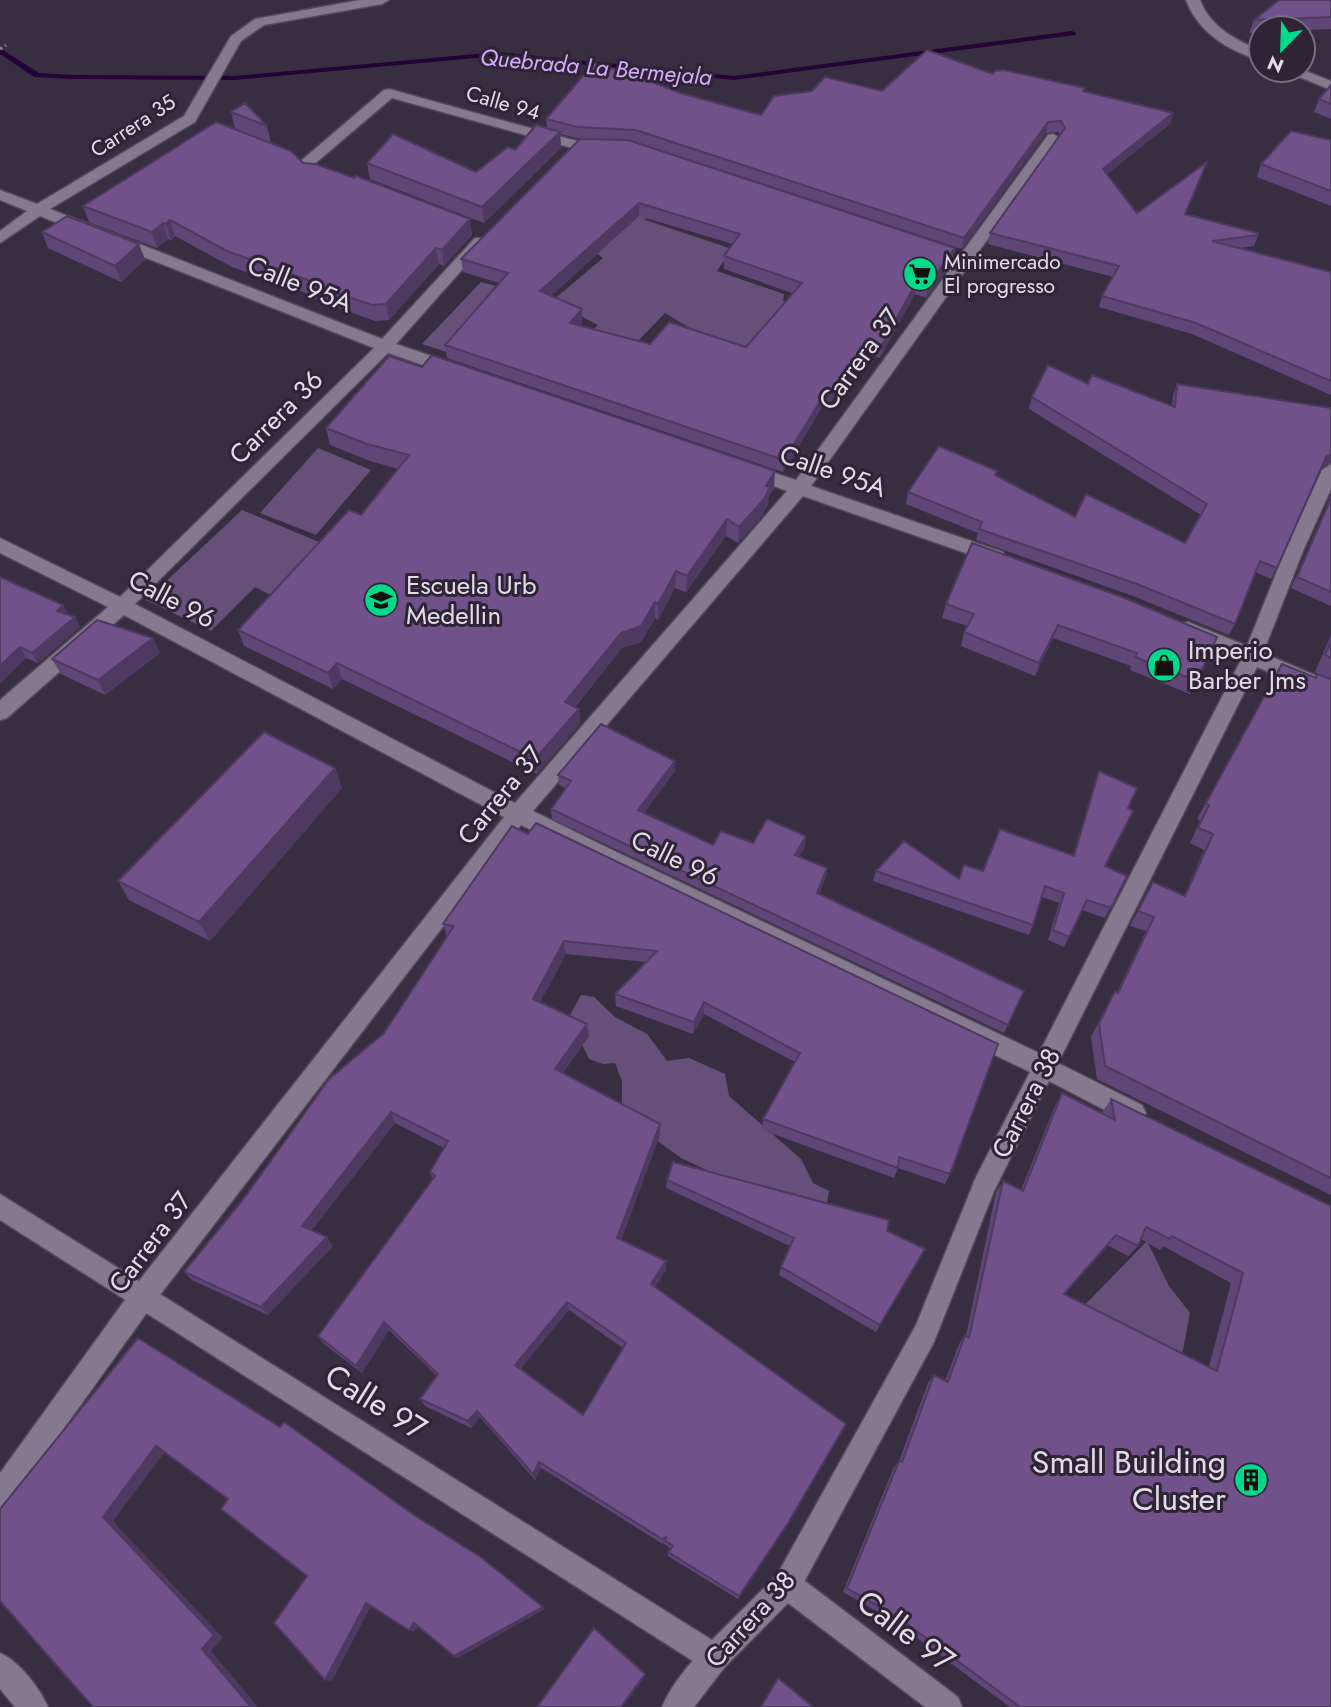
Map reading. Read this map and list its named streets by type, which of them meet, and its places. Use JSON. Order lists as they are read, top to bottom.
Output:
{
  "streets": {
    "street": [
      "Calle 94",
      "Carrera 35",
      "Calle 95A",
      "Carrera 37",
      "Carrera 36",
      "Calle 96",
      "Carrera 38",
      "Calle 97"
    ]
  },
  "crossings": [
    ["Carrera 35", "Calle 95A"],
    ["Calle 95A", "Carrera 37"],
    ["Calle 95A", "Carrera 36"],
    ["Carrera 37", "Calle 96"],
    ["Carrera 37", "Calle 97"],
    ["Carrera 36", "Calle 96"],
    ["Calle 96", "Carrera 38"],
    ["Carrera 38", "Calle 97"]
  ],
  "water": ["Quebrada La Bermejala"],
  "places": {
    "supermarket": ["Minimercado El progresso"],
    "school or university": ["Escuela Urb Medellin"],
    "shop": ["Imperio Barber Jms"],
    "building": ["Small Building Cluster"]
  },
  "north": "bottom left"
}
